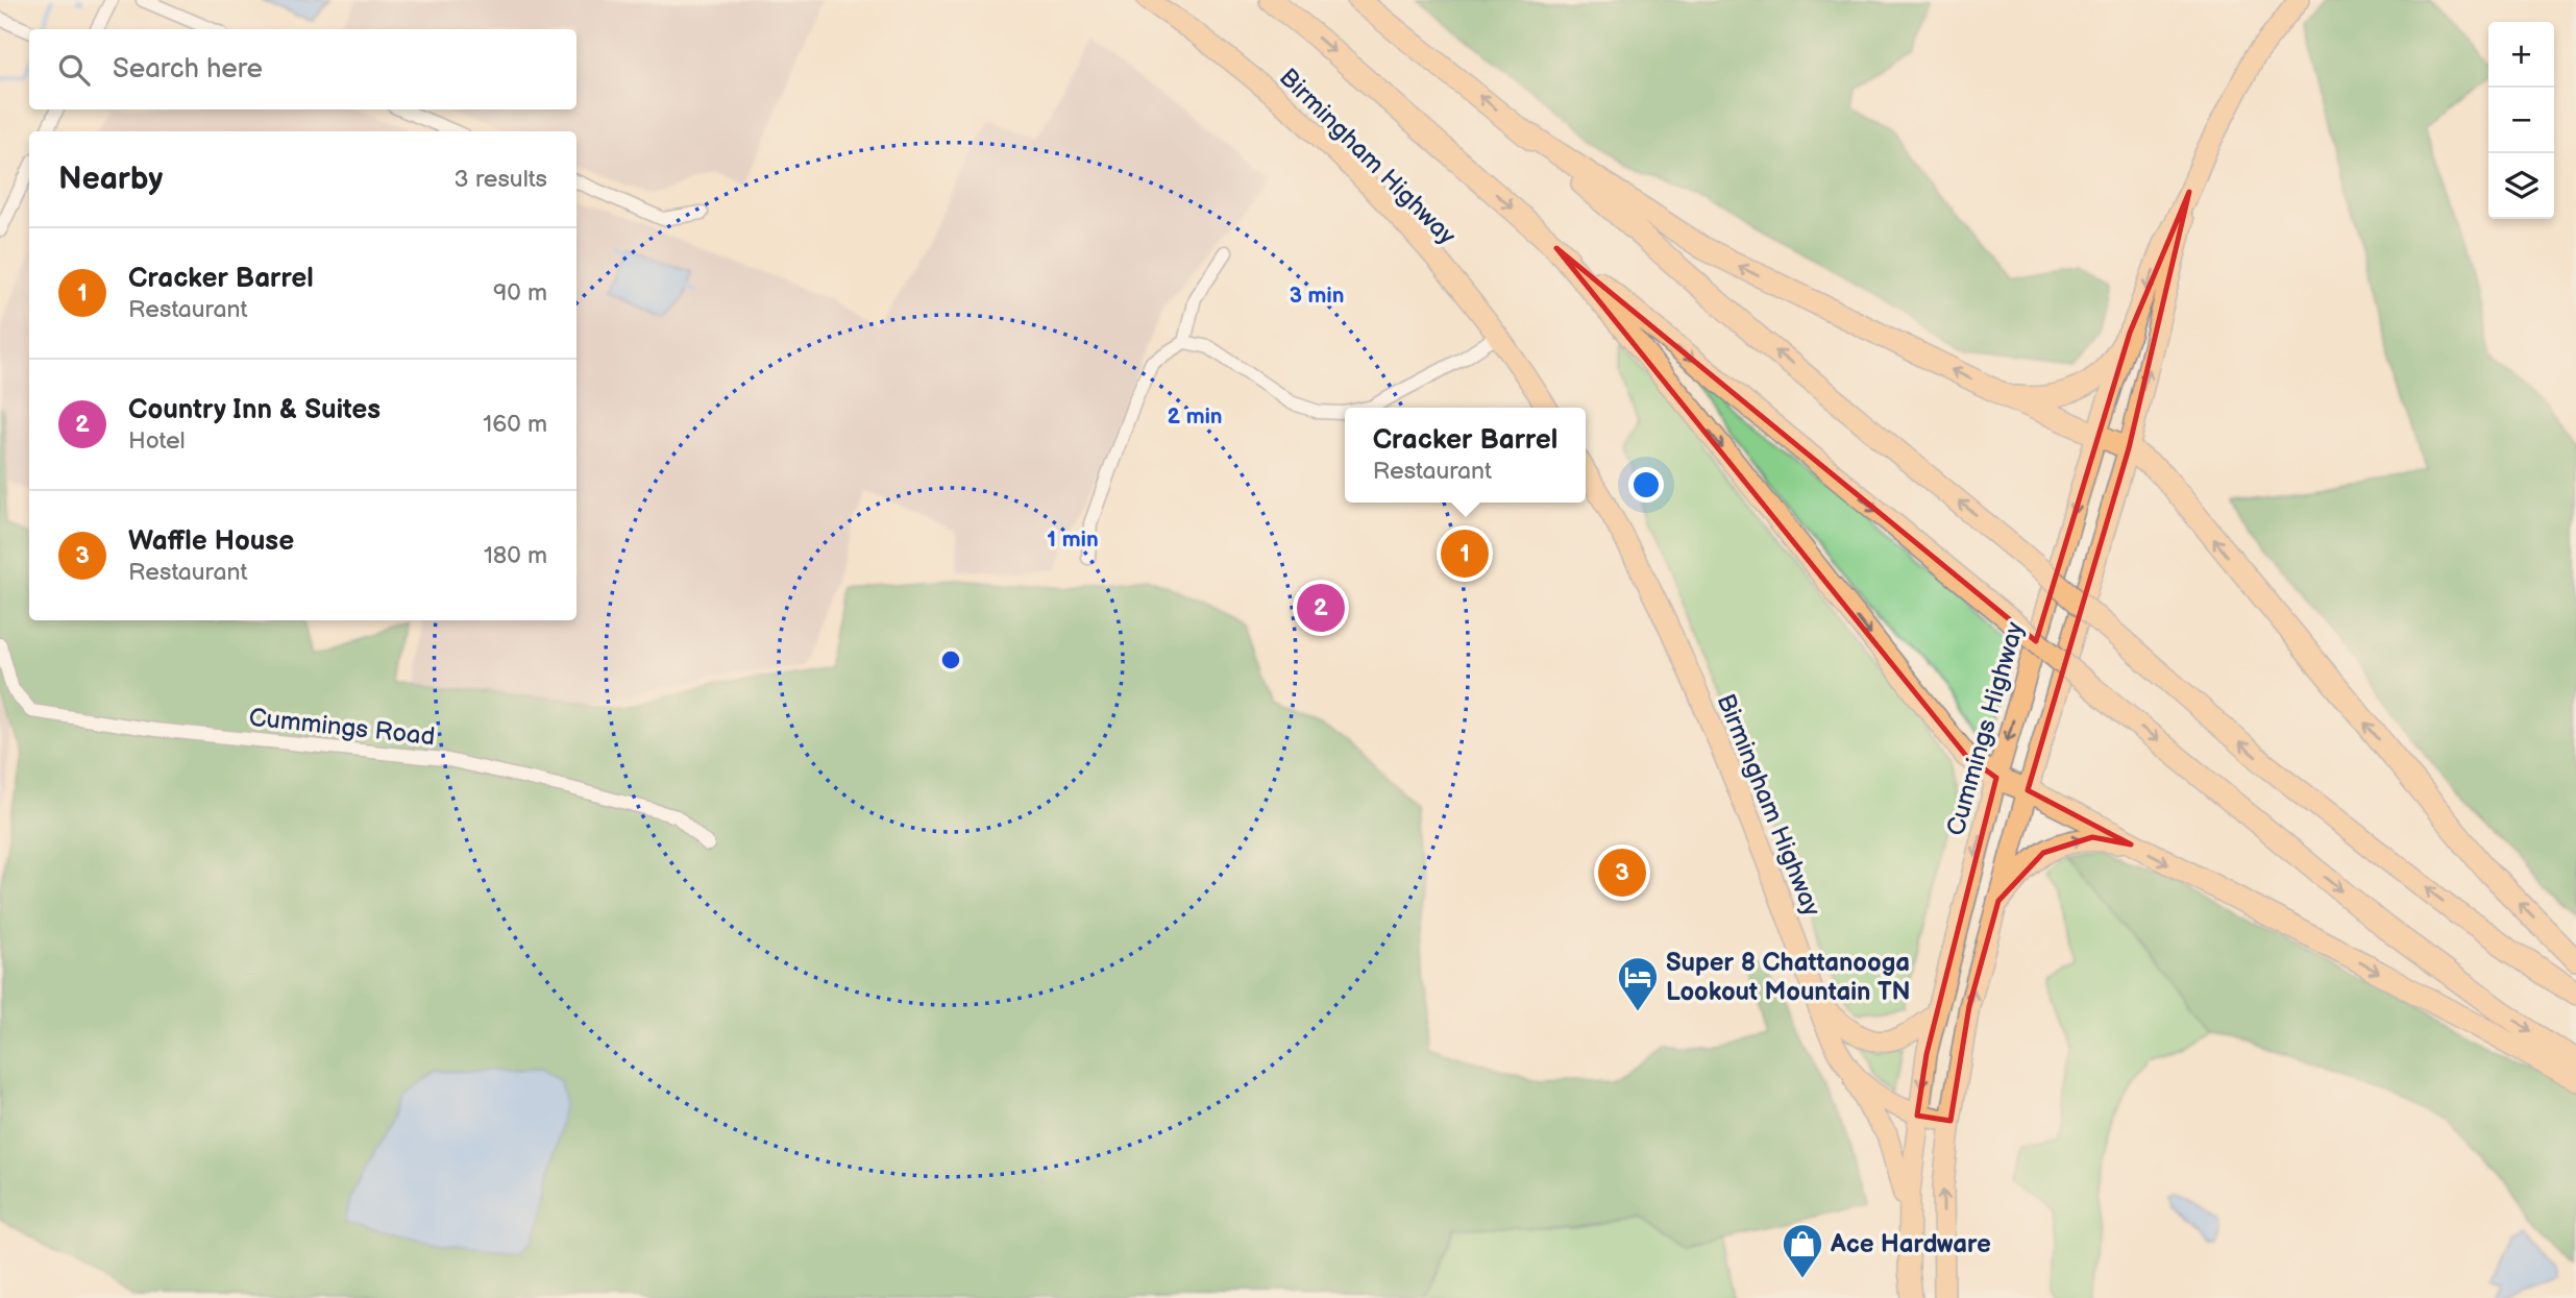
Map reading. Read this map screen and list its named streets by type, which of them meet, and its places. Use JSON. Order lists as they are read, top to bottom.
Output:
{
  "streets": {
    "main road": ["Birmingham Highway", "Cummings Highway"],
    "street": ["Cummings Road"]
  },
  "crossings": [
    ["Birmingham Highway", "Cummings Highway"]
  ],
  "places": {
    "hotel": ["Super 8 Chattanooga Lookout Mountain TN"],
    "shop": ["Ace Hardware"]
  },
  "page": {
    "map_buttons": ["+", "−"],
    "search": "Search here",
    "heading": ["Nearby", "3 results"],
    "list": [
      {
        "mark": "1",
        "name": "Cracker Barrel",
        "note": "Restaurant",
        "value": "90 m"
      },
      {
        "mark": "2",
        "name": "Country Inn & Suites",
        "note": "Hotel",
        "value": "160 m"
      },
      {
        "mark": "3",
        "name": "Waffle House",
        "note": "Restaurant",
        "value": "180 m"
      }
    ],
    "popup": ["Cracker Barrel", "Restaurant"],
    "pins": ["1", "2", "3"]
  },
  "rings": ["3 min", "2 min", "1 min"]
}
